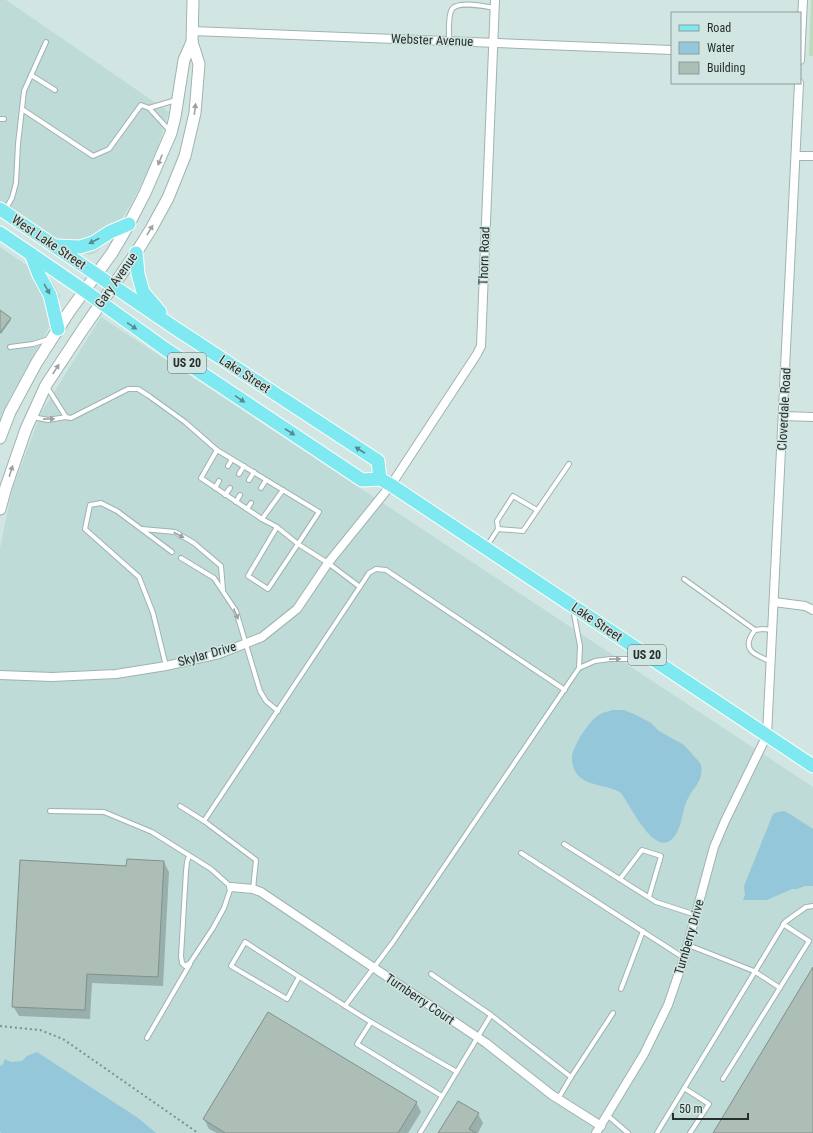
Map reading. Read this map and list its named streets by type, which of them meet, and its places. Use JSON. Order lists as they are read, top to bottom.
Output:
{
  "streets": {
    "main road": [
      "West Lake Street",
      "Gary Avenue",
      "US 20",
      "Lake Street"
    ],
    "street": [
      "Webster Avenue",
      "Thorn Road",
      "Cloverdale Road",
      "Skylar Drive",
      "Turnberry Drive",
      "Turnberry Court"
    ]
  },
  "crossings": [
    ["Webster Avenue", "Thorn Road"],
    ["Webster Avenue", "Gary Avenue"],
    ["West Lake Street", "Gary Avenue"],
    ["West Lake Street", "Lake Street"],
    ["Thorn Road", "Lake Street"],
    ["Thorn Road", "Skylar Drive"],
    ["Gary Avenue", "Lake Street"],
    ["Lake Street", "Cloverdale Road"],
    ["Lake Street", "Skylar Drive"],
    ["Lake Street", "Turnberry Drive"],
    ["Cloverdale Road", "Turnberry Drive"],
    ["Turnberry Drive", "Turnberry Court"]
  ],
  "legend": ["Road", "Water", "Building"],
  "scale_bar": "50 m"
}
